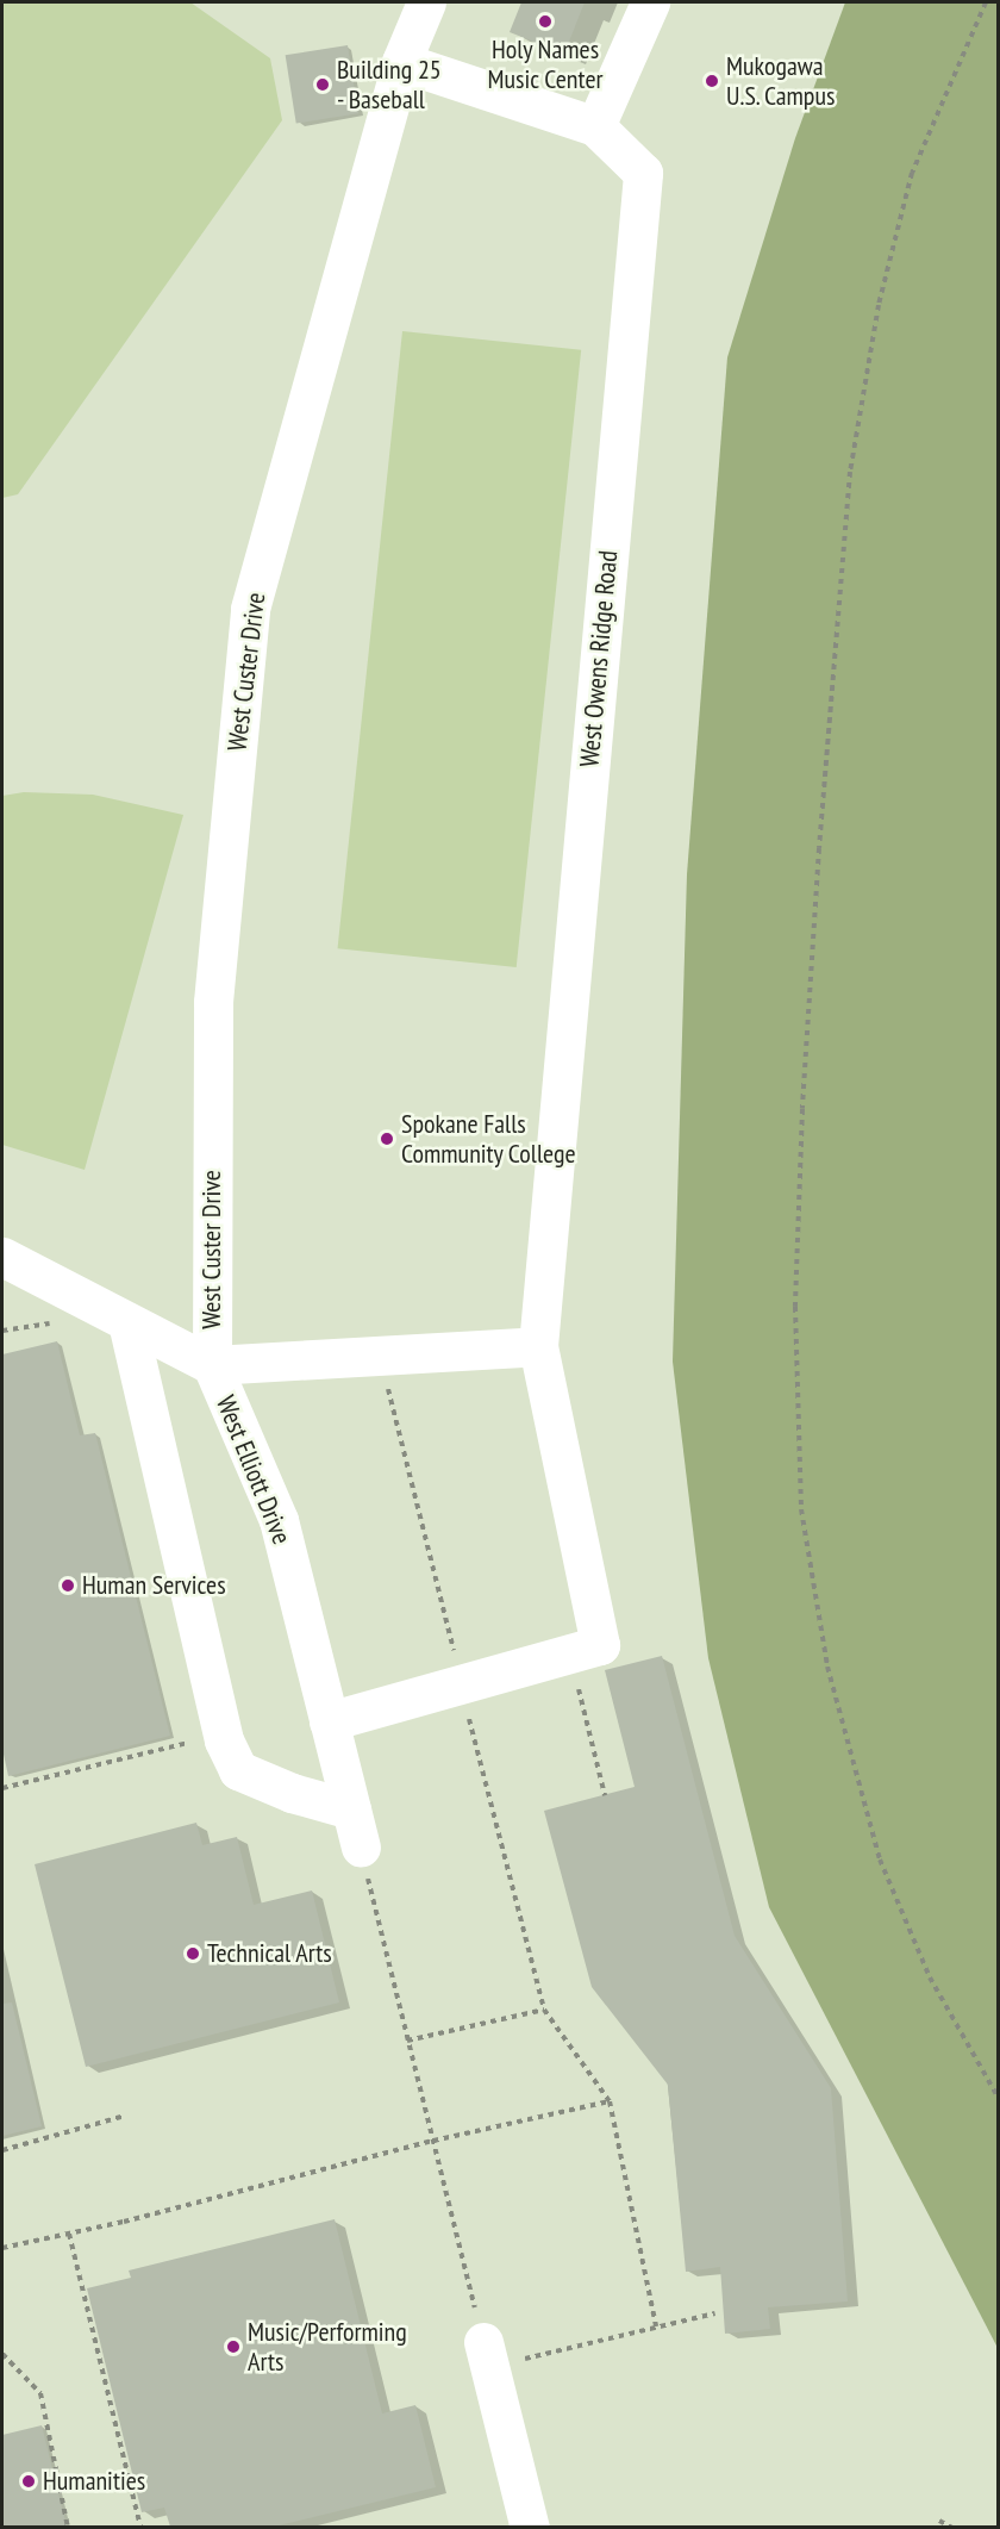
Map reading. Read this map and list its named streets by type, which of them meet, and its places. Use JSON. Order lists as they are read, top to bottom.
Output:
{
  "streets": {
    "street": ["West Owens Ridge Road", "West Custer Drive", "West Elliott Drive"]
  },
  "crossings": [
    ["West Custer Drive", "West Elliott Drive"]
  ],
  "places": [
    "Holy Names Music Center",
    "Mukogawa U.S. Campus",
    "Building 25 - Baseball",
    "Spokane Falls Community College",
    "Human Services",
    "Technical Arts",
    "Music/Performing Arts",
    "Humanities"
  ]
}
